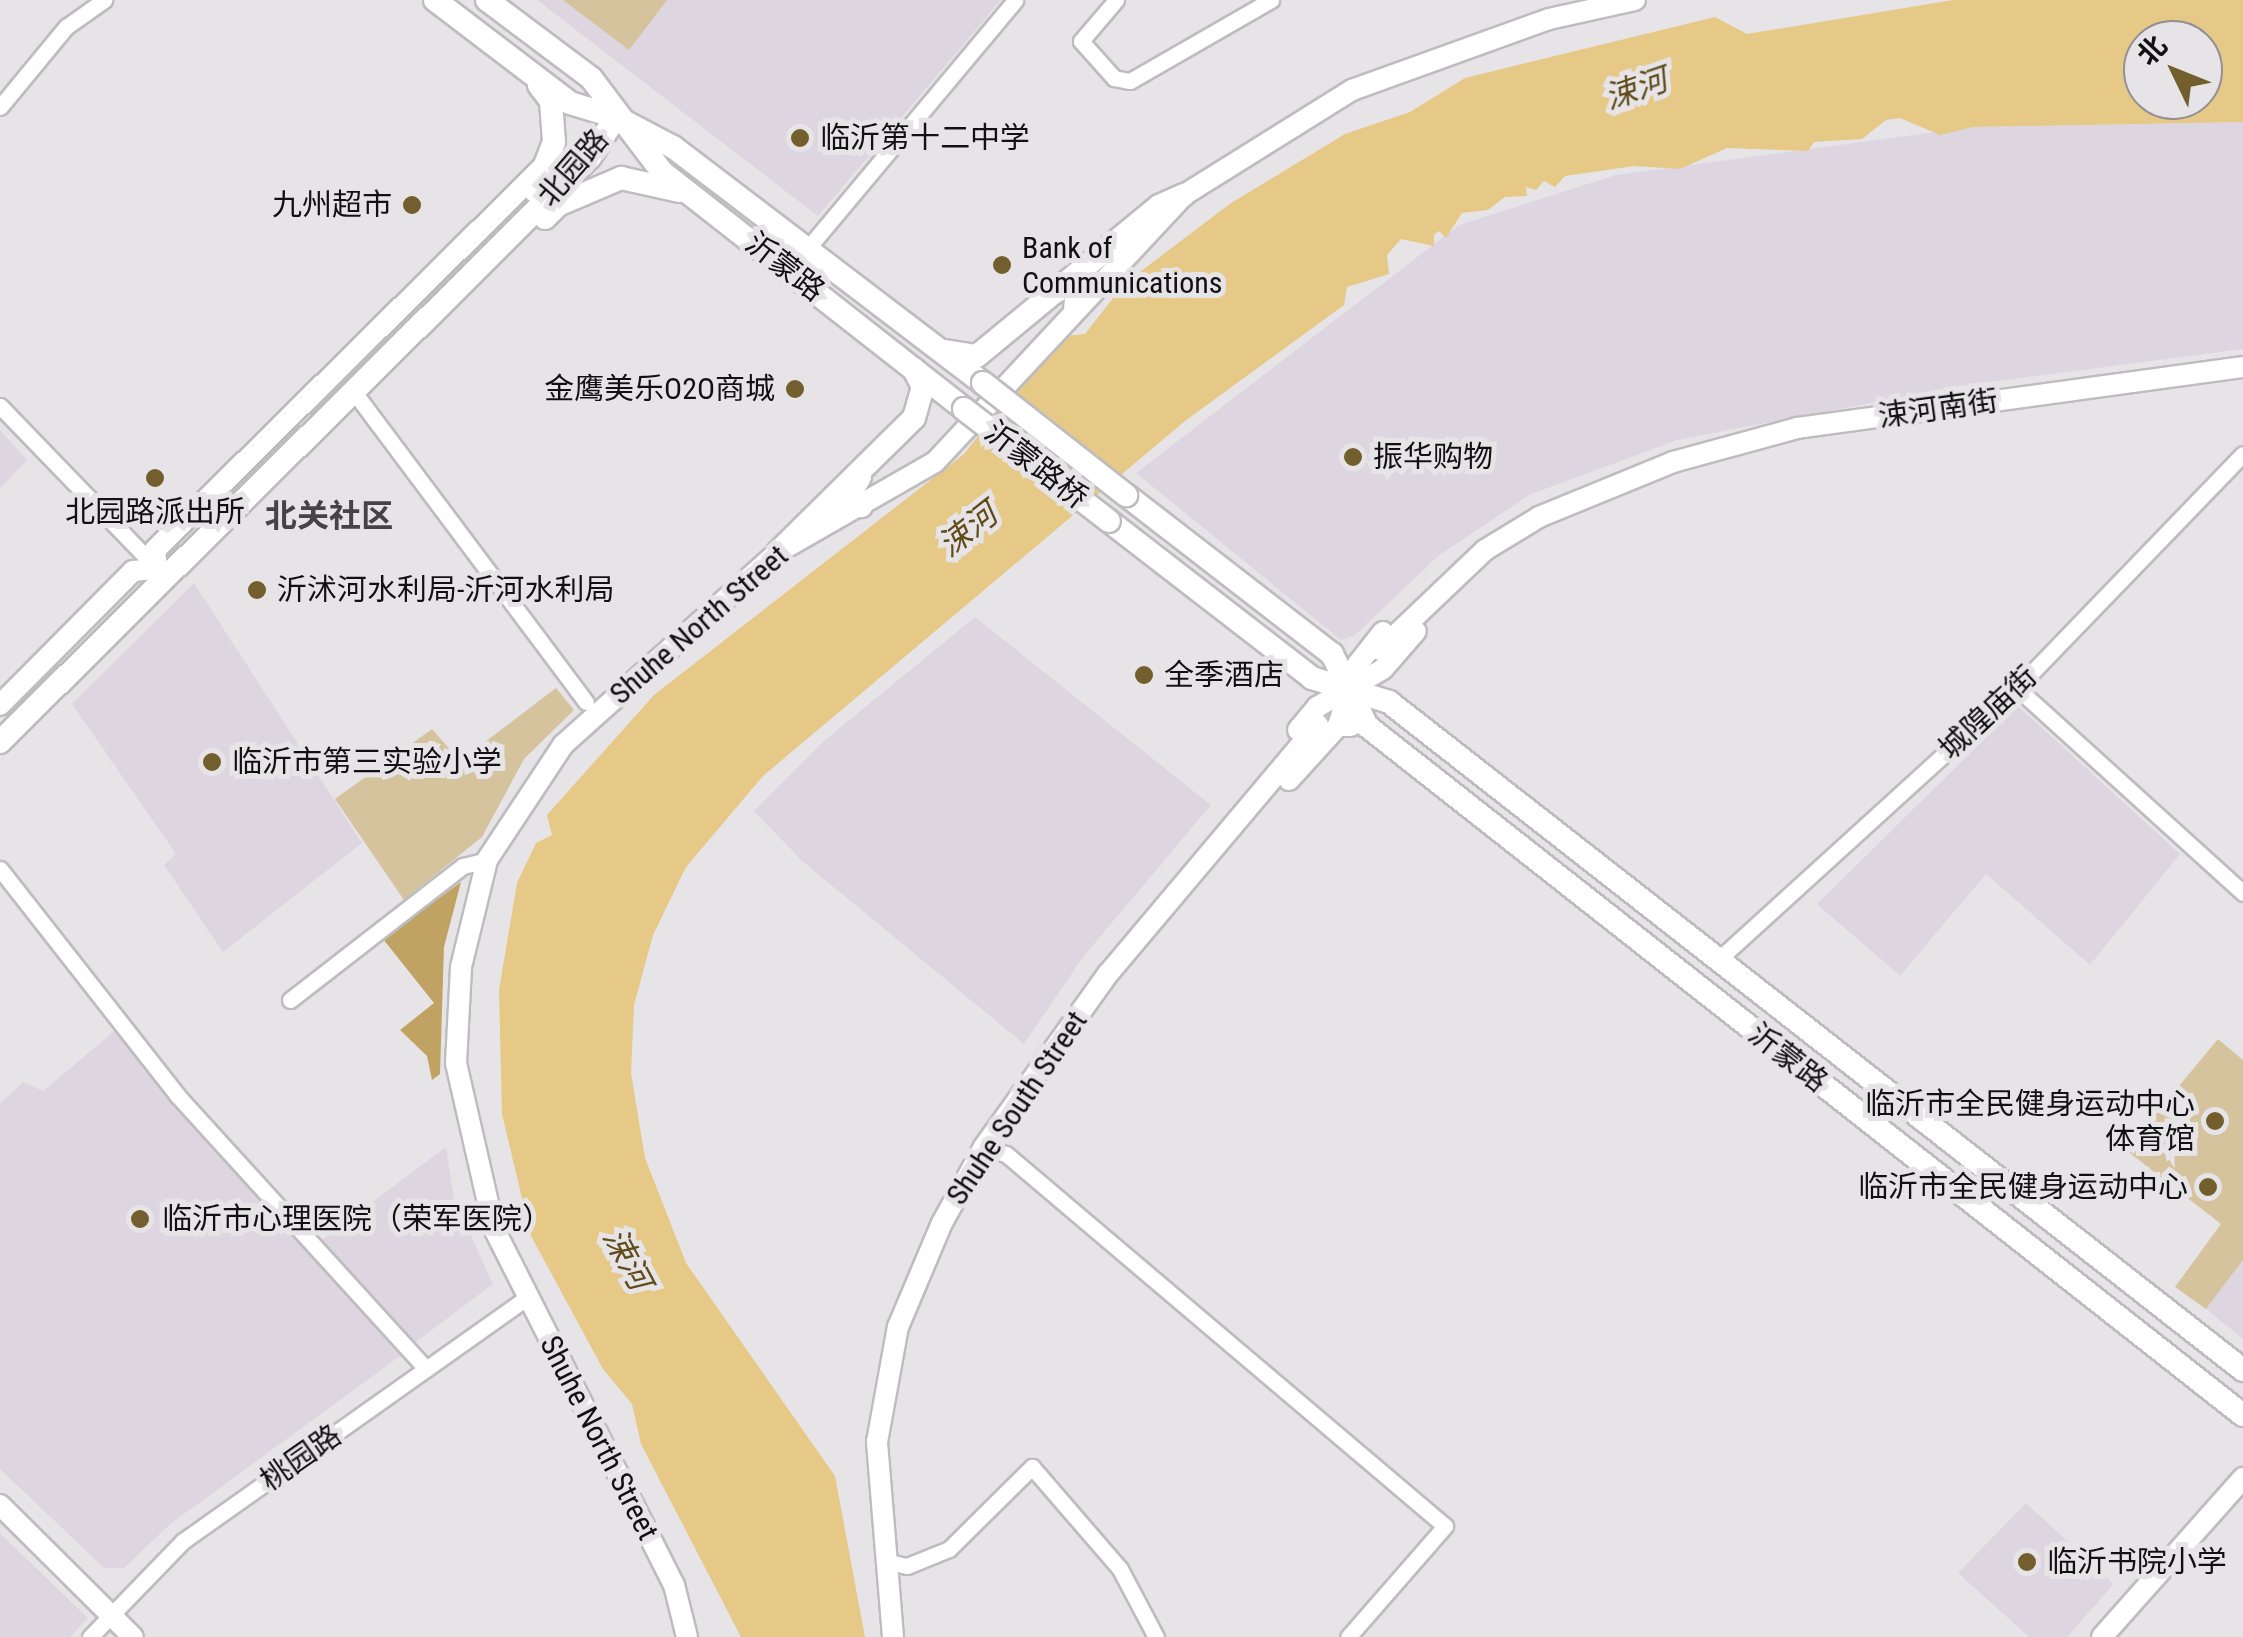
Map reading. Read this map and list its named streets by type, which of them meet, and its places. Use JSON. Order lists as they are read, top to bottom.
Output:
{
  "streets": {
    "main road": [
      "北园路",
      "沂蒙路",
      "涑河南街",
      "沂蒙路桥",
      "Shuhe North Street",
      "Shuhe South Street"
    ],
    "street": ["城隍庙街", "桃园路"]
  },
  "crossings": [
    ["北园路", "沂蒙路"],
    ["沂蒙路", "沂蒙路桥"],
    ["沂蒙路", "城隍庙街"],
    ["Shuhe North Street", "桃园路"]
  ],
  "districts": ["北关社区"],
  "water": ["涑河"],
  "places": [
    "临沂第十二中学",
    "九州超市",
    "Bank of Communications",
    "金鹰美乐O2O商城",
    "振华购物",
    "北园路派出所",
    "沂沭河水利局-沂河水利局",
    "全季酒店",
    "临沂市第三实验小学",
    "临沂市全民健身运动中心 体育馆",
    "临沂市全民健身运动中心",
    "临沂市心理医院（荣军医院）",
    "临沂书院小学"
  ],
  "north": "top left"
}
